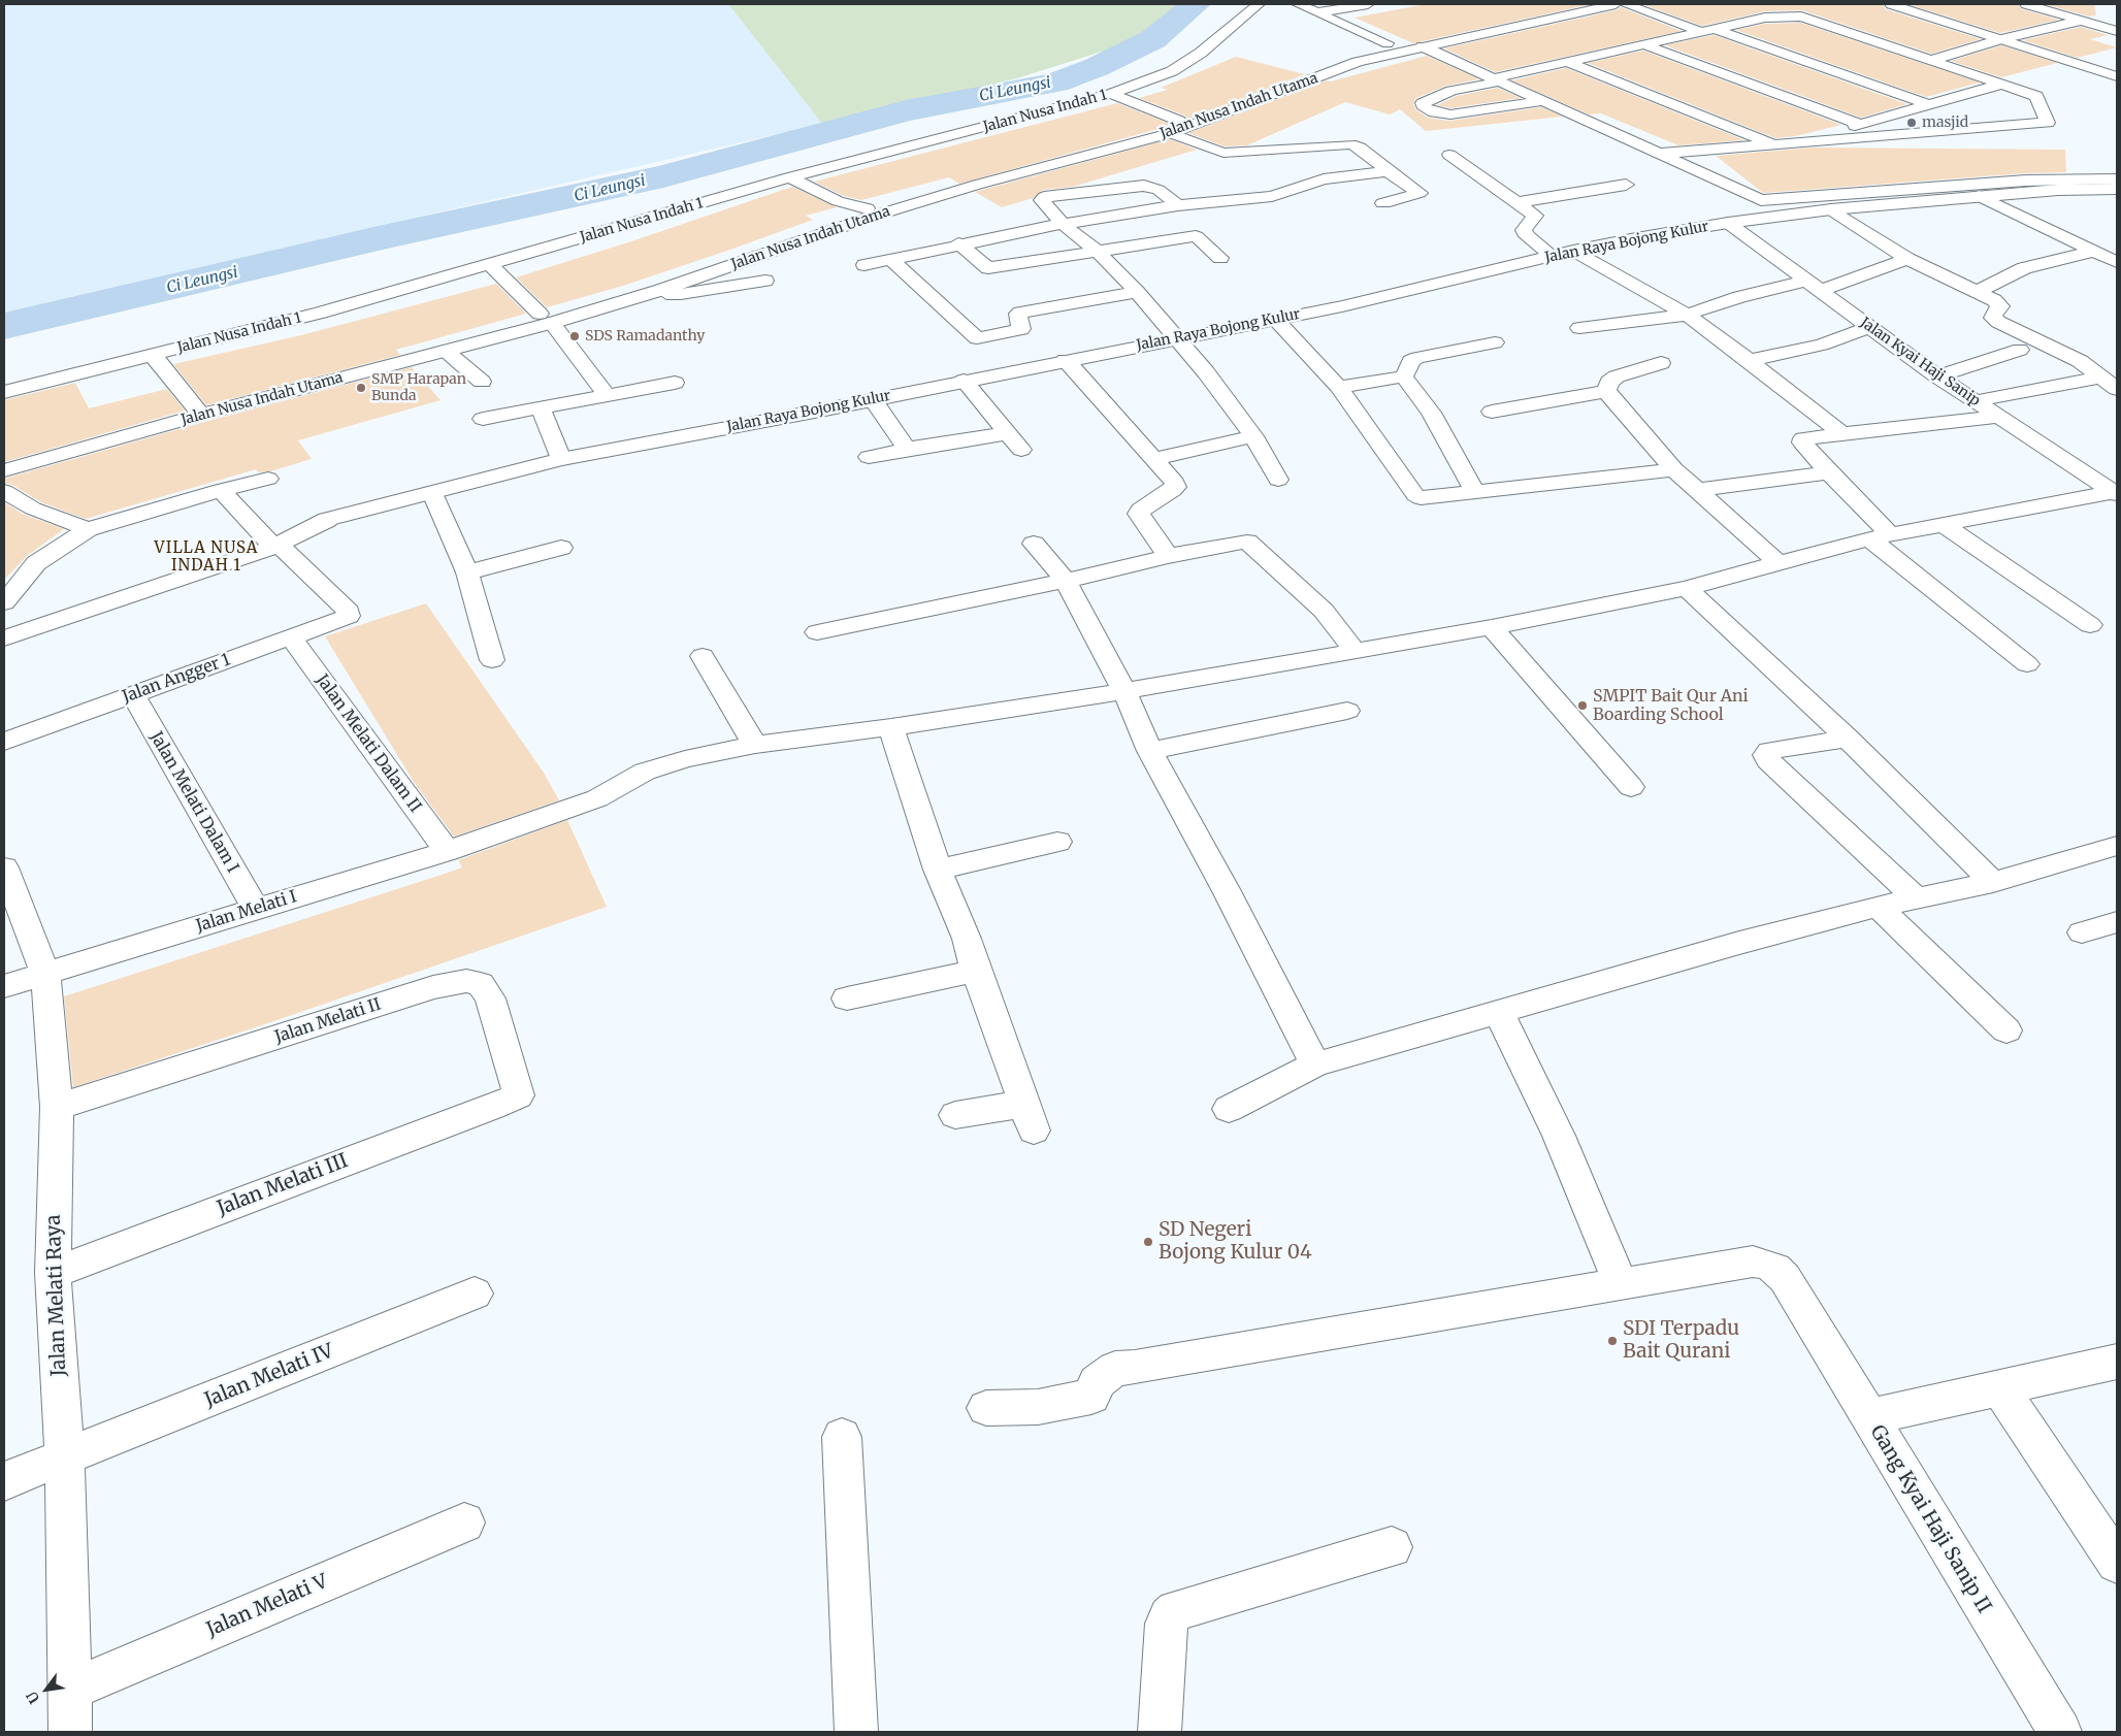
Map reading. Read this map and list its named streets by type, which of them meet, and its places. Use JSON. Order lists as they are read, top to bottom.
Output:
{
  "streets": {
    "street": [
      "Jalan Nusa Indah Utama",
      "Jalan Nusa Indah 1",
      "Jalan Raya Bojong Kulur",
      "Jalan Kyai Haji Sanip",
      "Jalan Angger 1",
      "Jalan Melati Dalam II",
      "Jalan Melati Dalam I",
      "Jalan Melati I",
      "Jalan Melati II",
      "Jalan Melati III",
      "Jalan Melati Raya",
      "Jalan Melati IV",
      "Gang Kyai Haji Sanip II",
      "Jalan Melati V"
    ]
  },
  "crossings": [
    ["Jalan Raya Bojong Kulur", "Jalan Kyai Haji Sanip"],
    ["Jalan Raya Bojong Kulur", "Jalan Angger 1"],
    ["Jalan Kyai Haji Sanip", "Jalan Melati I"],
    ["Jalan Angger 1", "Jalan Melati Dalam II"],
    ["Jalan Angger 1", "Jalan Melati Dalam I"],
    ["Jalan Melati Dalam II", "Jalan Melati I"],
    ["Jalan Melati Dalam I", "Jalan Melati I"],
    ["Jalan Melati I", "Jalan Melati Raya"],
    ["Jalan Melati II", "Jalan Melati III"],
    ["Jalan Melati II", "Jalan Melati Raya"],
    ["Jalan Melati III", "Jalan Melati Raya"],
    ["Jalan Melati Raya", "Jalan Melati IV"],
    ["Jalan Melati Raya", "Jalan Melati V"]
  ],
  "districts": ["VILLA NUSA INDAH 1"],
  "water": ["Ci Leungsi"],
  "places": [
    "masjid",
    "SDS Ramadanthy",
    "SMP Harapan Bunda",
    "SMPIT Bait Qur Ani Boarding School",
    "SD Negeri Bojong Kulur 04",
    "SDI Terpadu Bait Qurani"
  ],
  "north": "bottom left"
}
